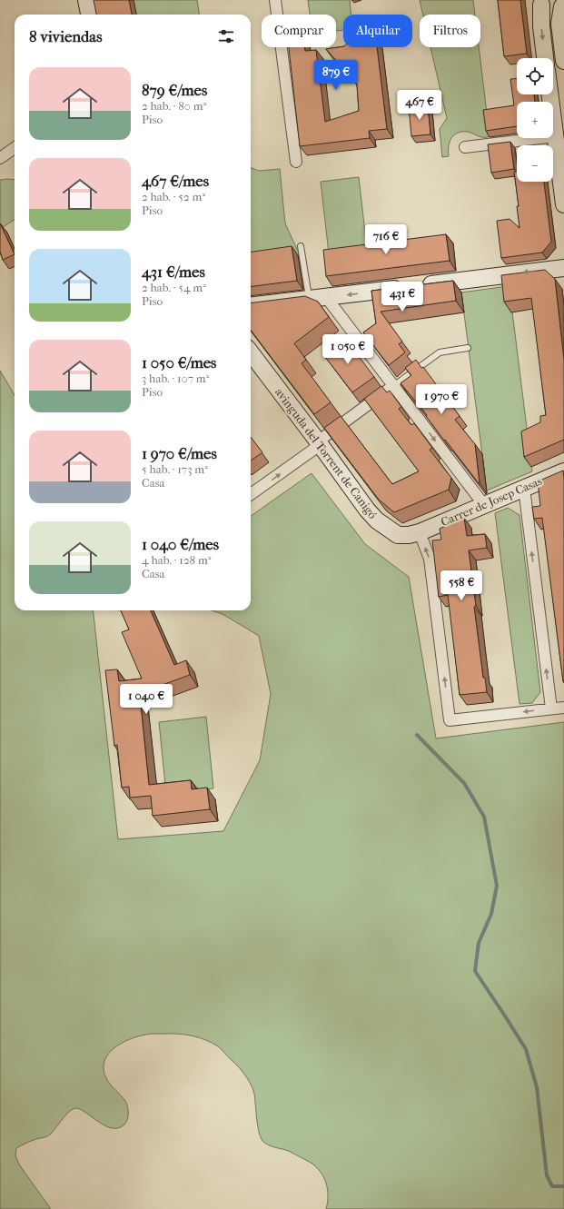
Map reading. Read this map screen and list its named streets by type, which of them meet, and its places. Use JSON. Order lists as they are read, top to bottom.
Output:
{
  "streets": {
    "street": ["avinguda del Torrent de Canigó", "Carrer de Josep Casas"]
  },
  "crossings": [
    ["avinguda del Torrent de Canigó", "Carrer de Josep Casas"]
  ],
  "page": {
    "chip": ["Comprar", "Alquilar", "Filtros"],
    "heading": "8 viviendas",
    "map_buttons": ["+", "−"],
    "list": [
      {
        "name": "879 €/mes",
        "note": "2 hab. · 80 m² · Piso"
      },
      {
        "name": "467 €/mes",
        "note": "2 hab. · 52 m² · Piso"
      },
      {
        "name": "431 €/mes",
        "note": "2 hab. · 54 m² · Piso"
      },
      {
        "name": "1 050 €/mes",
        "note": "3 hab. · 107 m² · Piso"
      },
      {
        "name": "1 970 €/mes",
        "note": "5 hab. · 173 m² · Casa"
      },
      {
        "name": "1 040 €/mes",
        "note": "4 hab. · 128 m² · Casa"
      }
    ],
    "price": [
      "879 €",
      "467 €",
      "716 €",
      "431 €",
      "1 050 €",
      "1 970 €",
      "558 €",
      "1 040 €"
    ]
  }
}
